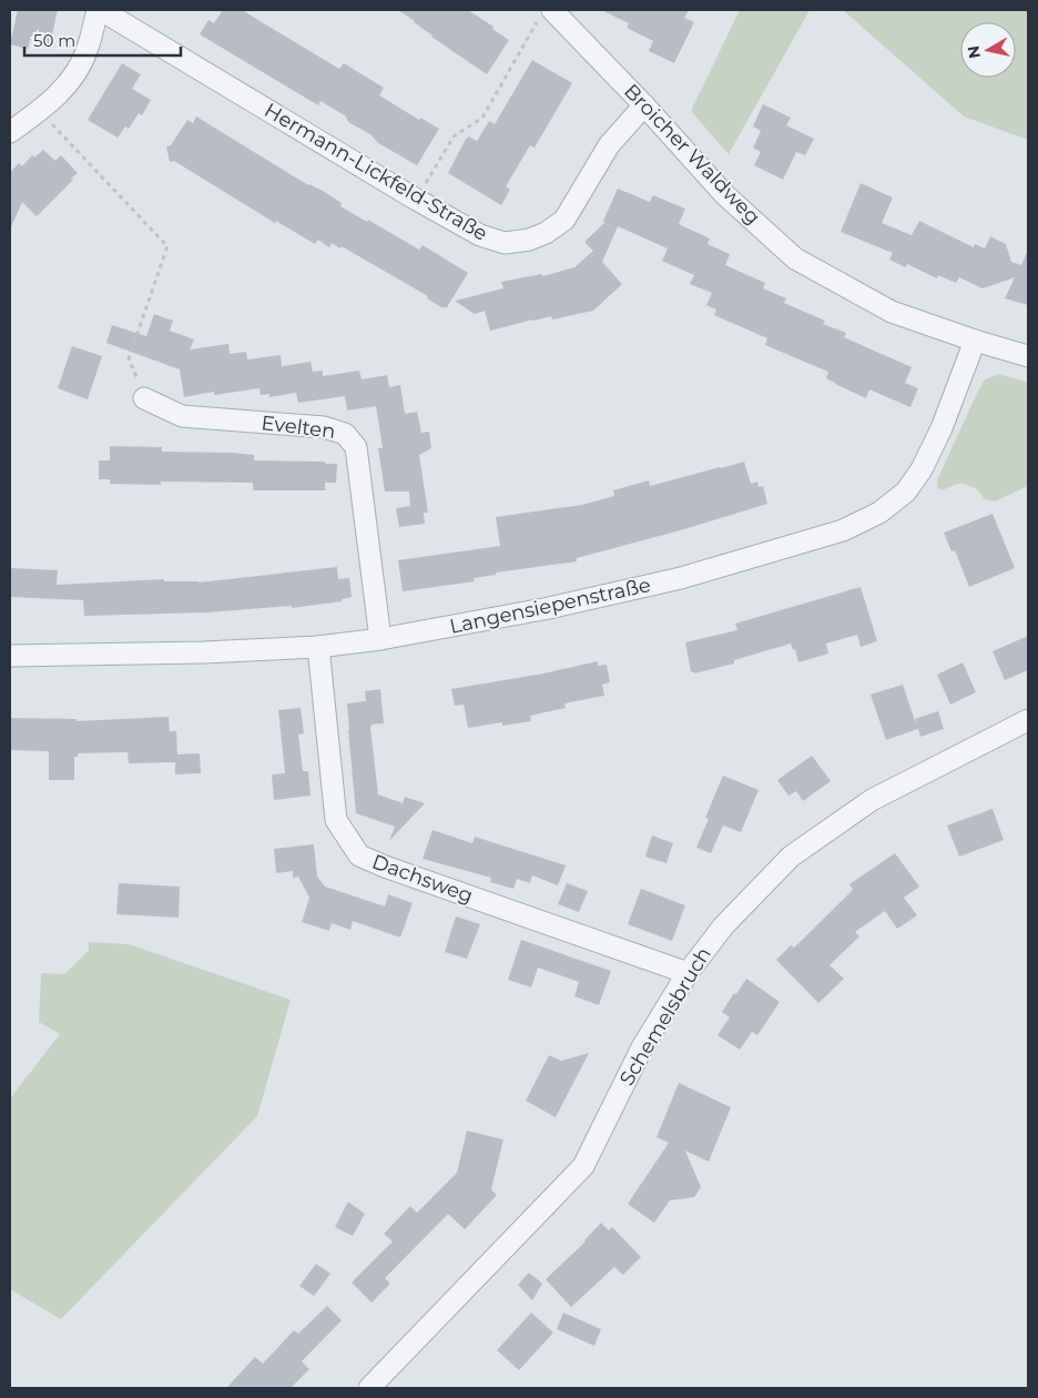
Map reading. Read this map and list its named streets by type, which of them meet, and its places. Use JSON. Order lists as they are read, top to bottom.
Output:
{
  "streets": {
    "street": [
      "Broicher Waldweg",
      "Hermann-Lickfeld-Straße",
      "Evelten",
      "Langensiepenstraße",
      "Dachsweg",
      "Schemelsbruch"
    ]
  },
  "crossings": [
    ["Broicher Waldweg", "Hermann-Lickfeld-Straße"],
    ["Broicher Waldweg", "Langensiepenstraße"],
    ["Evelten", "Langensiepenstraße"],
    ["Langensiepenstraße", "Dachsweg"],
    ["Dachsweg", "Schemelsbruch"]
  ],
  "scale_bar": "50 m",
  "north": "left"
}
